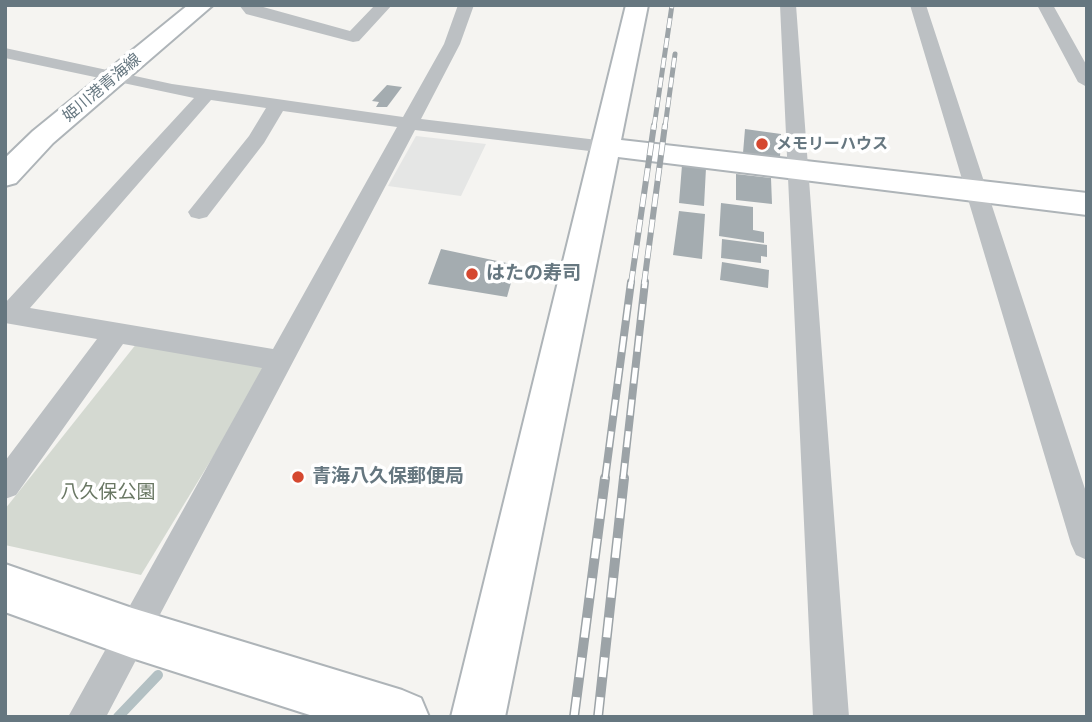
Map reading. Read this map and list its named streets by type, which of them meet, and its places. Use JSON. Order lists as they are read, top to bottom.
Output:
{
  "streets": {
    "street": ["姫川港青海線"]
  },
  "parks": ["八久保公園"],
  "places": ["メモリーハウス", "はたの寿司", "青海八久保郵便局"]
}
